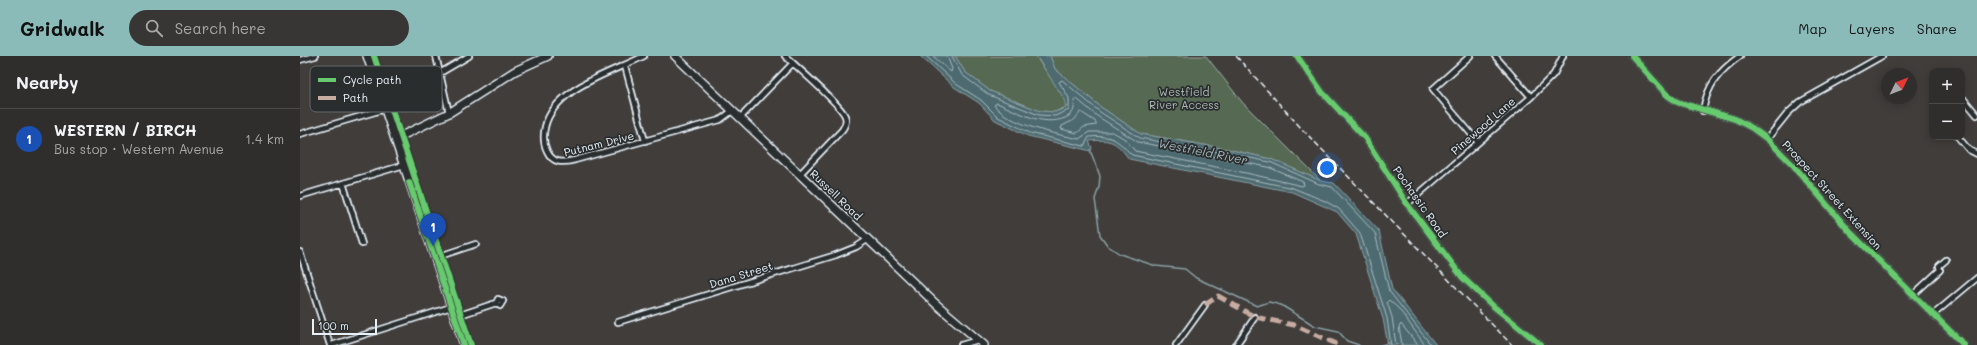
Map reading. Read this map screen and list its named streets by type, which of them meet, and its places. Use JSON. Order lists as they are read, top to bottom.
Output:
{
  "streets": {
    "main road": ["Russell Road"],
    "street": [
      "Pinewood Lane",
      "Putnam Drive",
      "Prospect Street Extension",
      "Pochassic Road",
      "Dana Street"
    ]
  },
  "crossings": [
    ["Pinewood Lane", "Pochassic Road"],
    ["Putnam Drive", "Russell Road"],
    ["Russell Road", "Dana Street"]
  ],
  "water": ["Westfield River"],
  "parks": ["Westfield River Access"],
  "legend": ["Cycle path", "Path"],
  "scale_bar": "100 m",
  "north": "top right",
  "page": {
    "header": "Gridwalk",
    "search": "Search here",
    "nav": ["Map", "Layers", "Share"],
    "heading": "Nearby",
    "map_buttons": ["+", "−"],
    "list": [
      {
        "mark": "1",
        "name": "WESTERN / BIRCH",
        "note": "Bus stop · Western Avenue",
        "value": "1.4 km"
      }
    ],
    "pins": "1",
    "scale": "100 m"
  }
}
